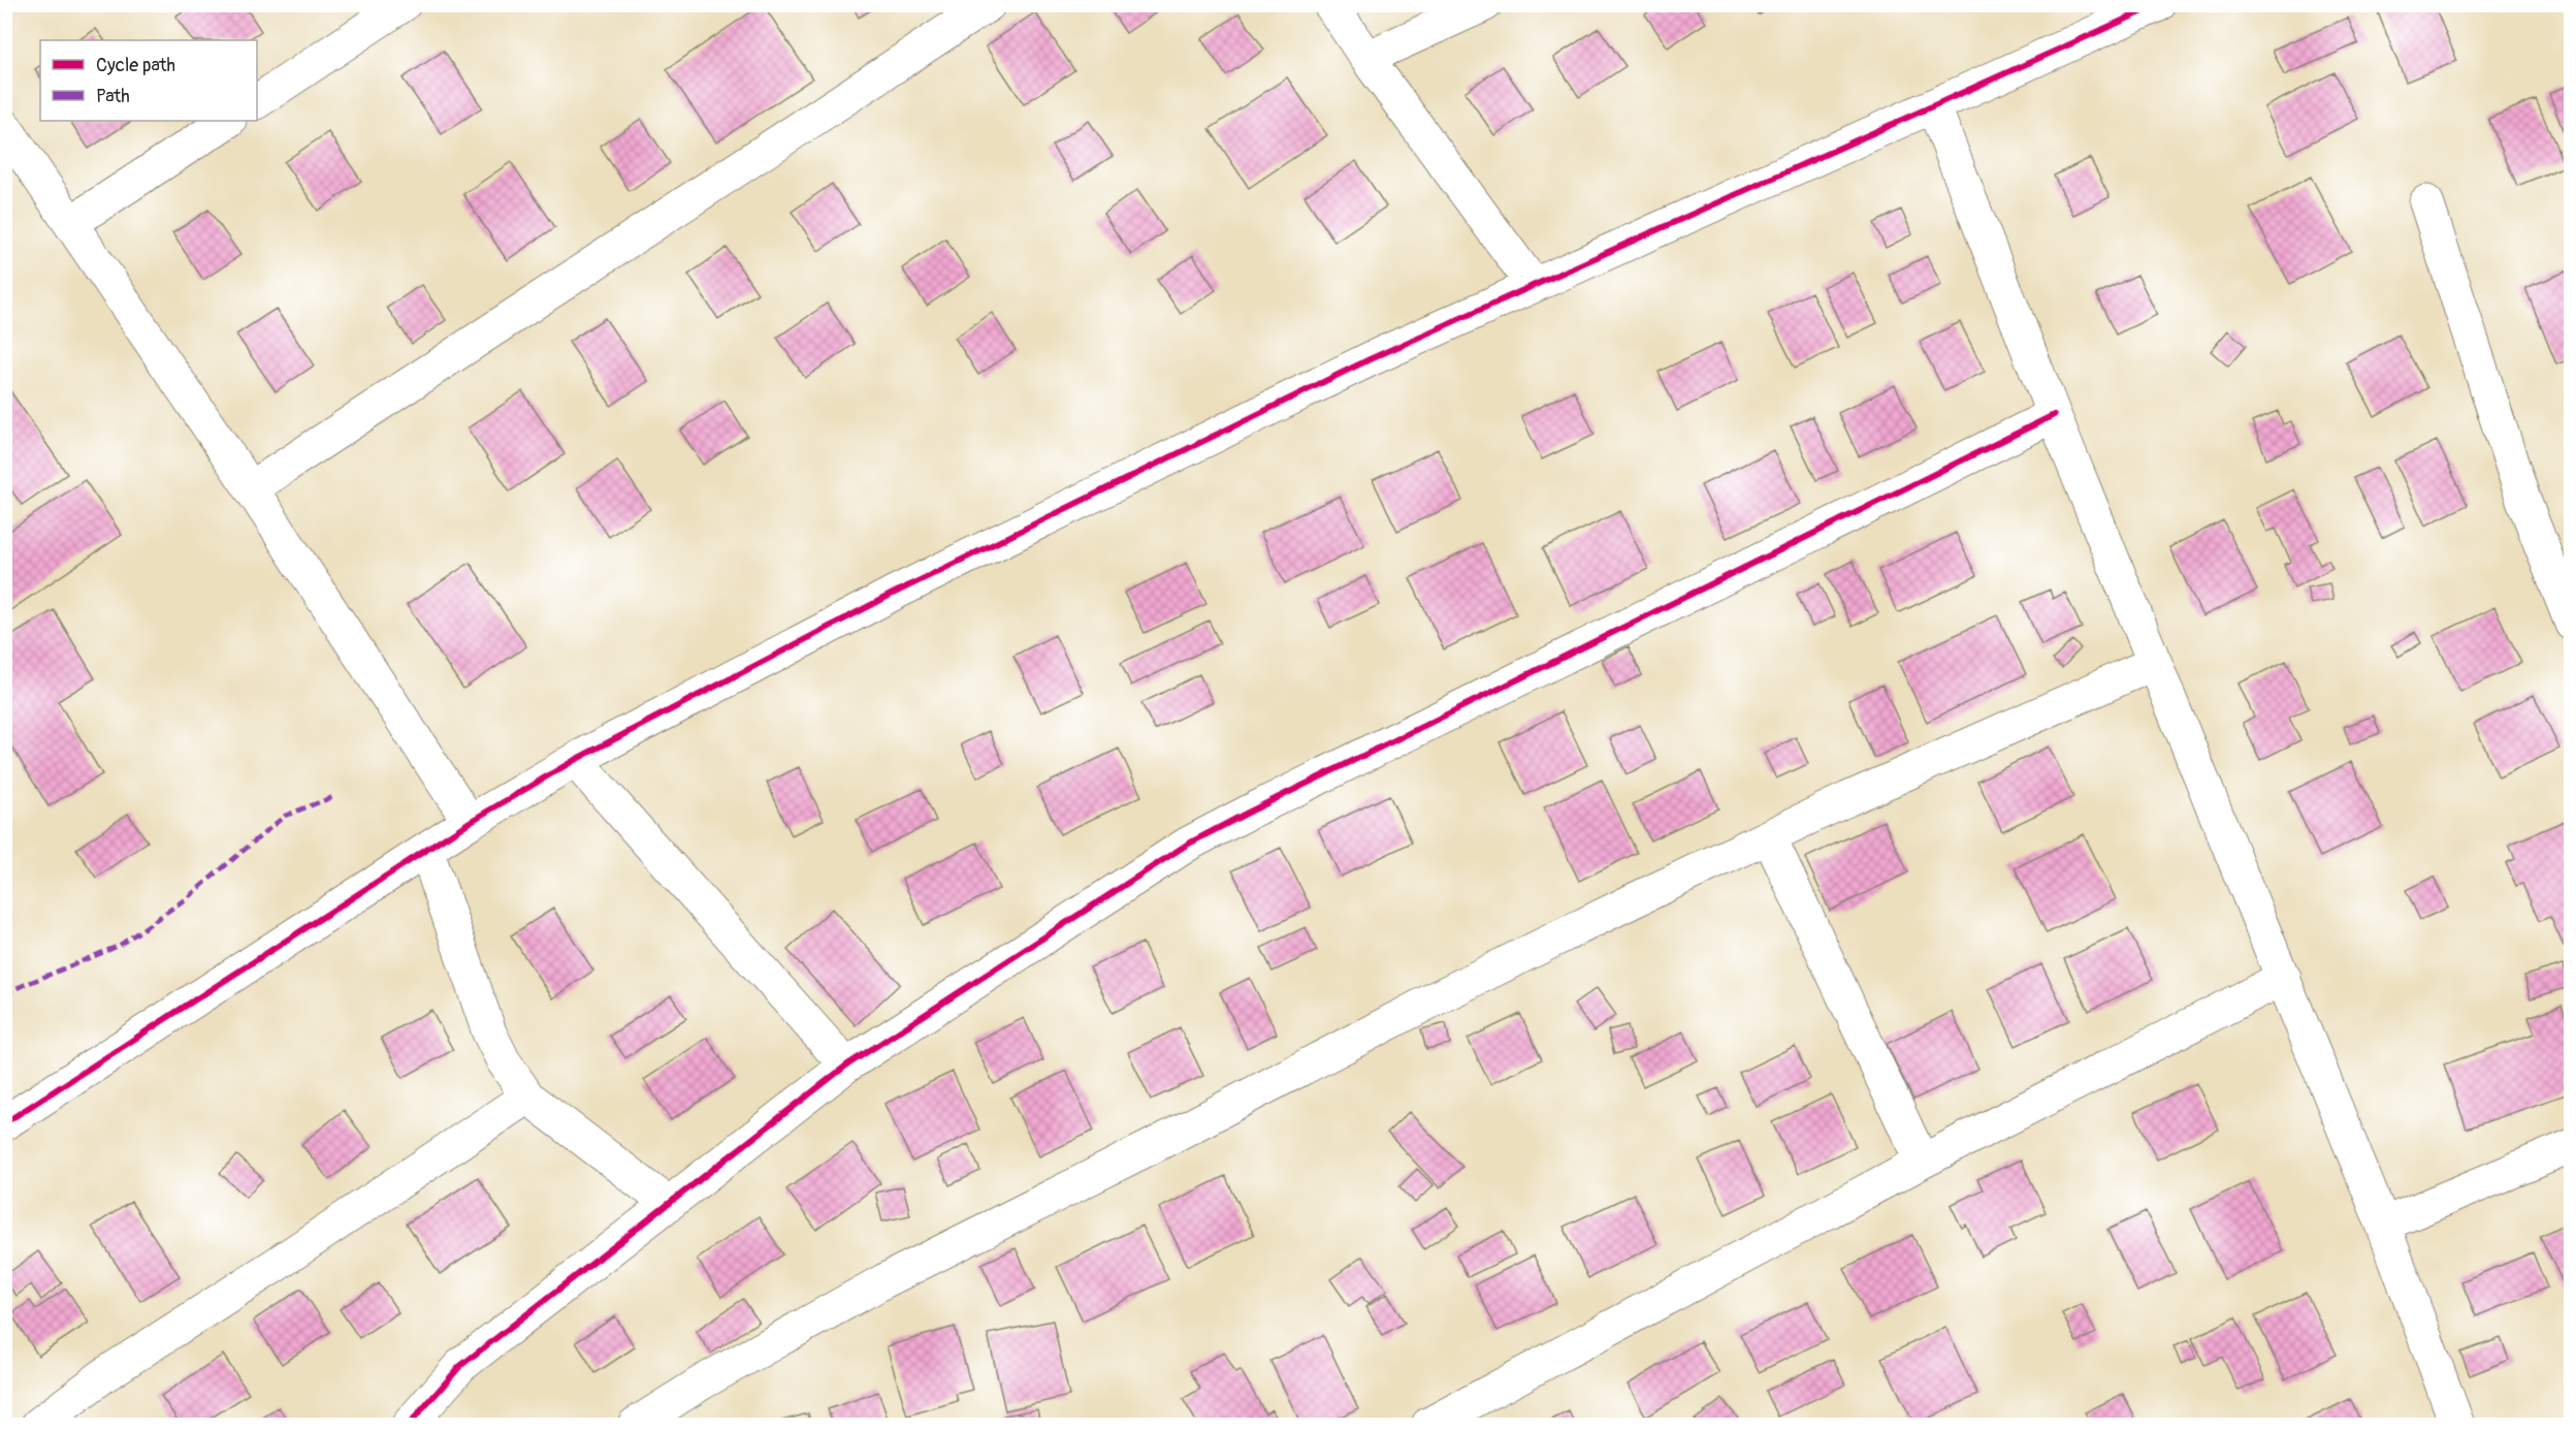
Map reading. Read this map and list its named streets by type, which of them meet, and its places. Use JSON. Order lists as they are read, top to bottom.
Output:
{
  "legend": ["Cycle path", "Path"]
}
